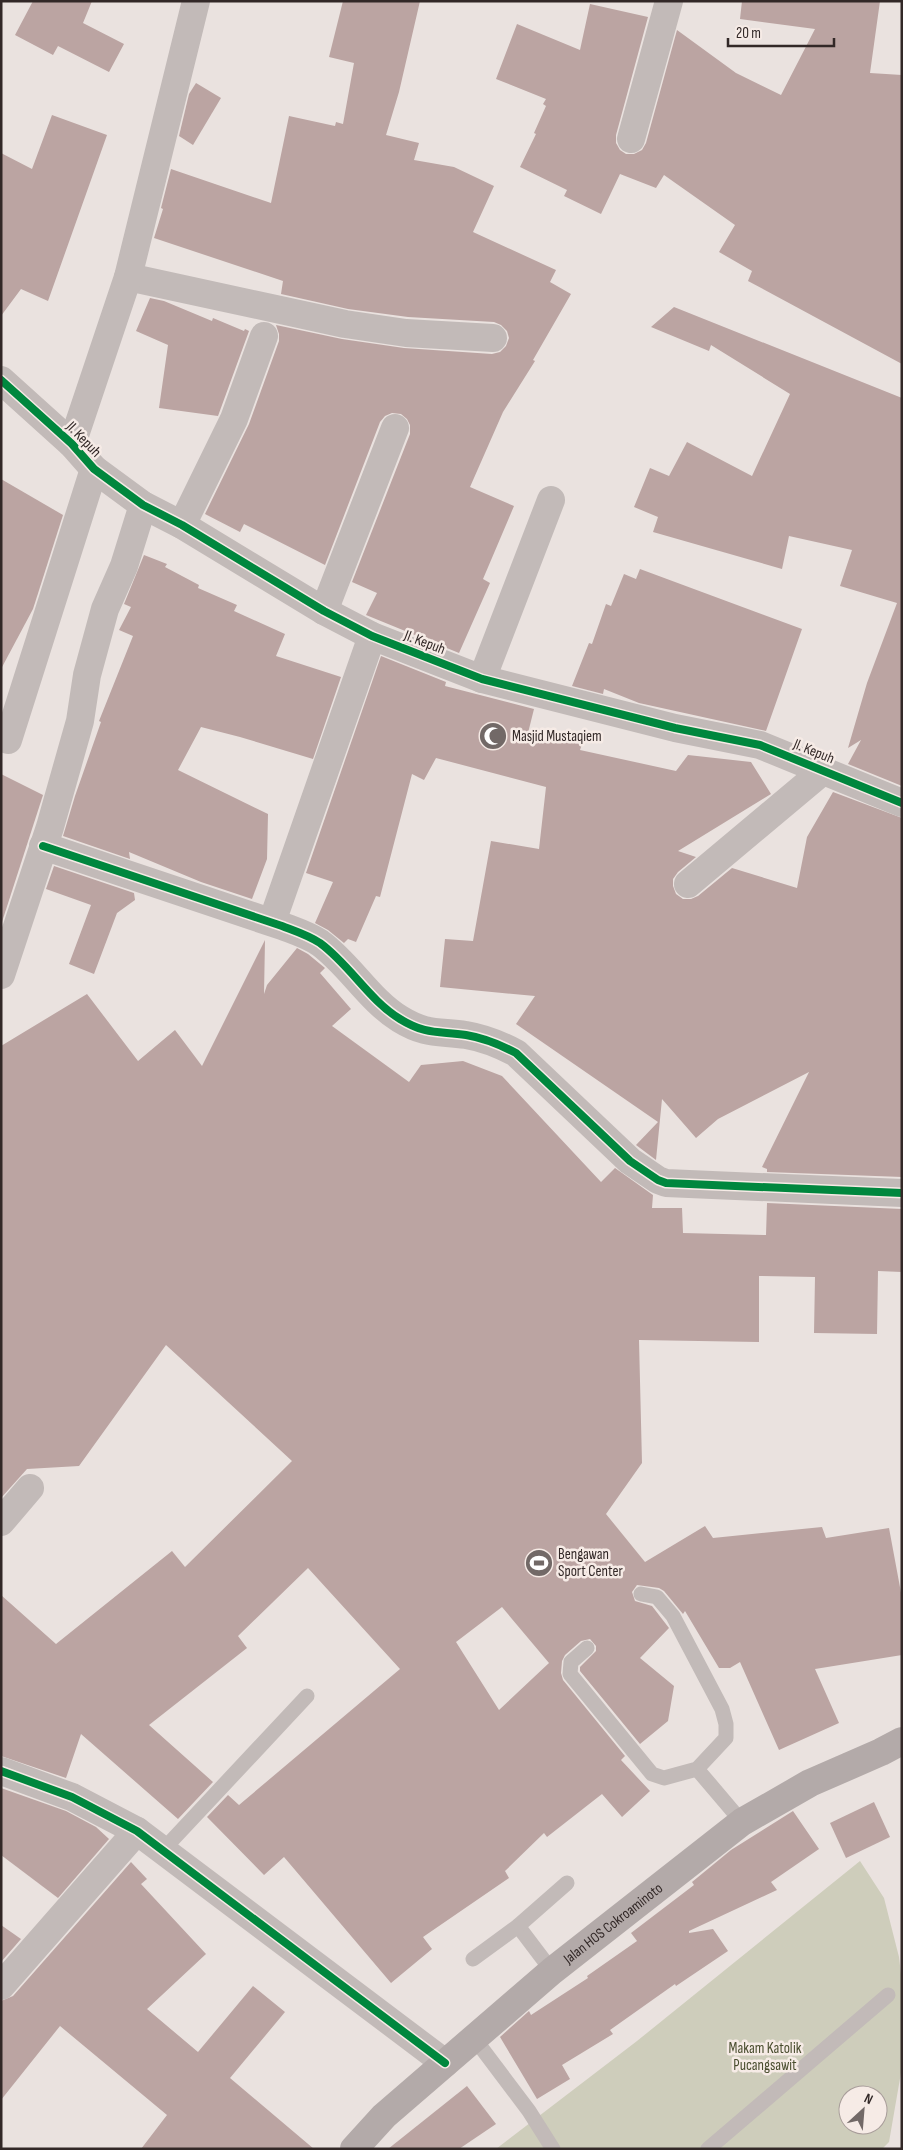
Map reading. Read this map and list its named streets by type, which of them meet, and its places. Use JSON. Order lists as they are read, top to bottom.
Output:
{
  "streets": {
    "main road": ["Jalan HOS Cokroaminoto"],
    "street": ["Jl. Kepuh"]
  },
  "parks": ["Makam Katolik Pucangsawit"],
  "places": {
    "mosque": ["Masjid Mustaqiem"],
    "sports": ["Bengawan Sport Center"]
  },
  "scale_bar": "20 m",
  "north": "top right"
}
